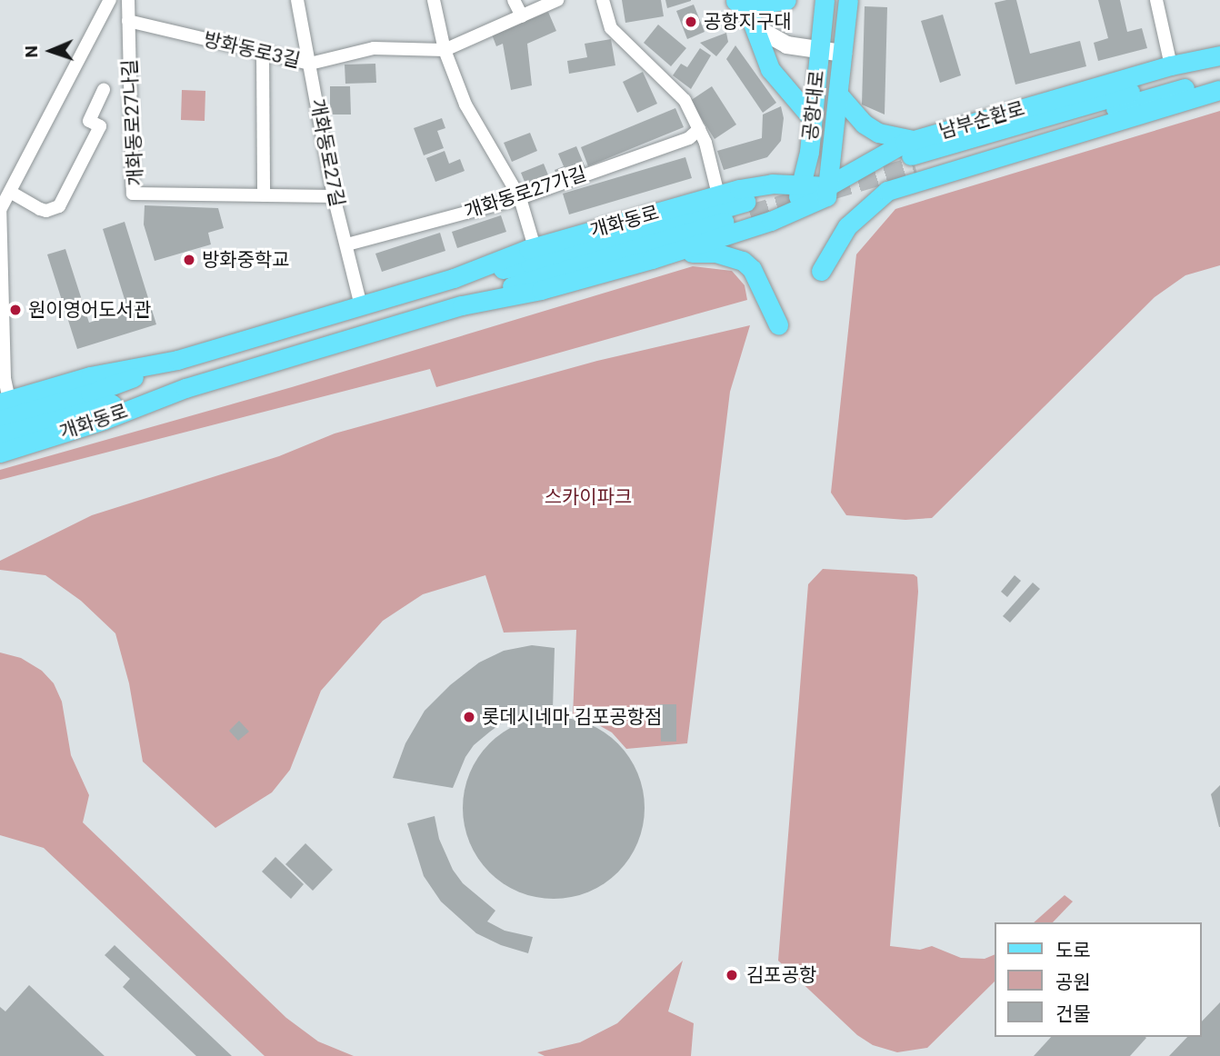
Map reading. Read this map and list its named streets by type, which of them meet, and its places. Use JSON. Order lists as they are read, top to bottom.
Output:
{
  "streets": {
    "main road": ["공항대로", "남부순환로", "개화동로"],
    "street": [
      "방화동로3길",
      "개화동로27나길",
      "개화동로27길",
      "개화동로27가길"
    ]
  },
  "crossings": [
    ["방화동로3길", "개화동로27나길"],
    ["방화동로3길", "개화동로27길"],
    ["공항대로", "남부순환로"],
    ["공항대로", "개화동로"],
    ["남부순환로", "개화동로"],
    ["개화동로27나길", "개화동로27길"],
    ["개화동로27길", "개화동로27가길"],
    ["개화동로27길", "개화동로"]
  ],
  "parks": ["스카이파크"],
  "places": [
    "공항지구대",
    "방화중학교",
    "원이영어도서관",
    "롯데시네마 김포공항점",
    "김포공항"
  ],
  "legend": ["도로", "공원", "건물"],
  "north": "left"
}
